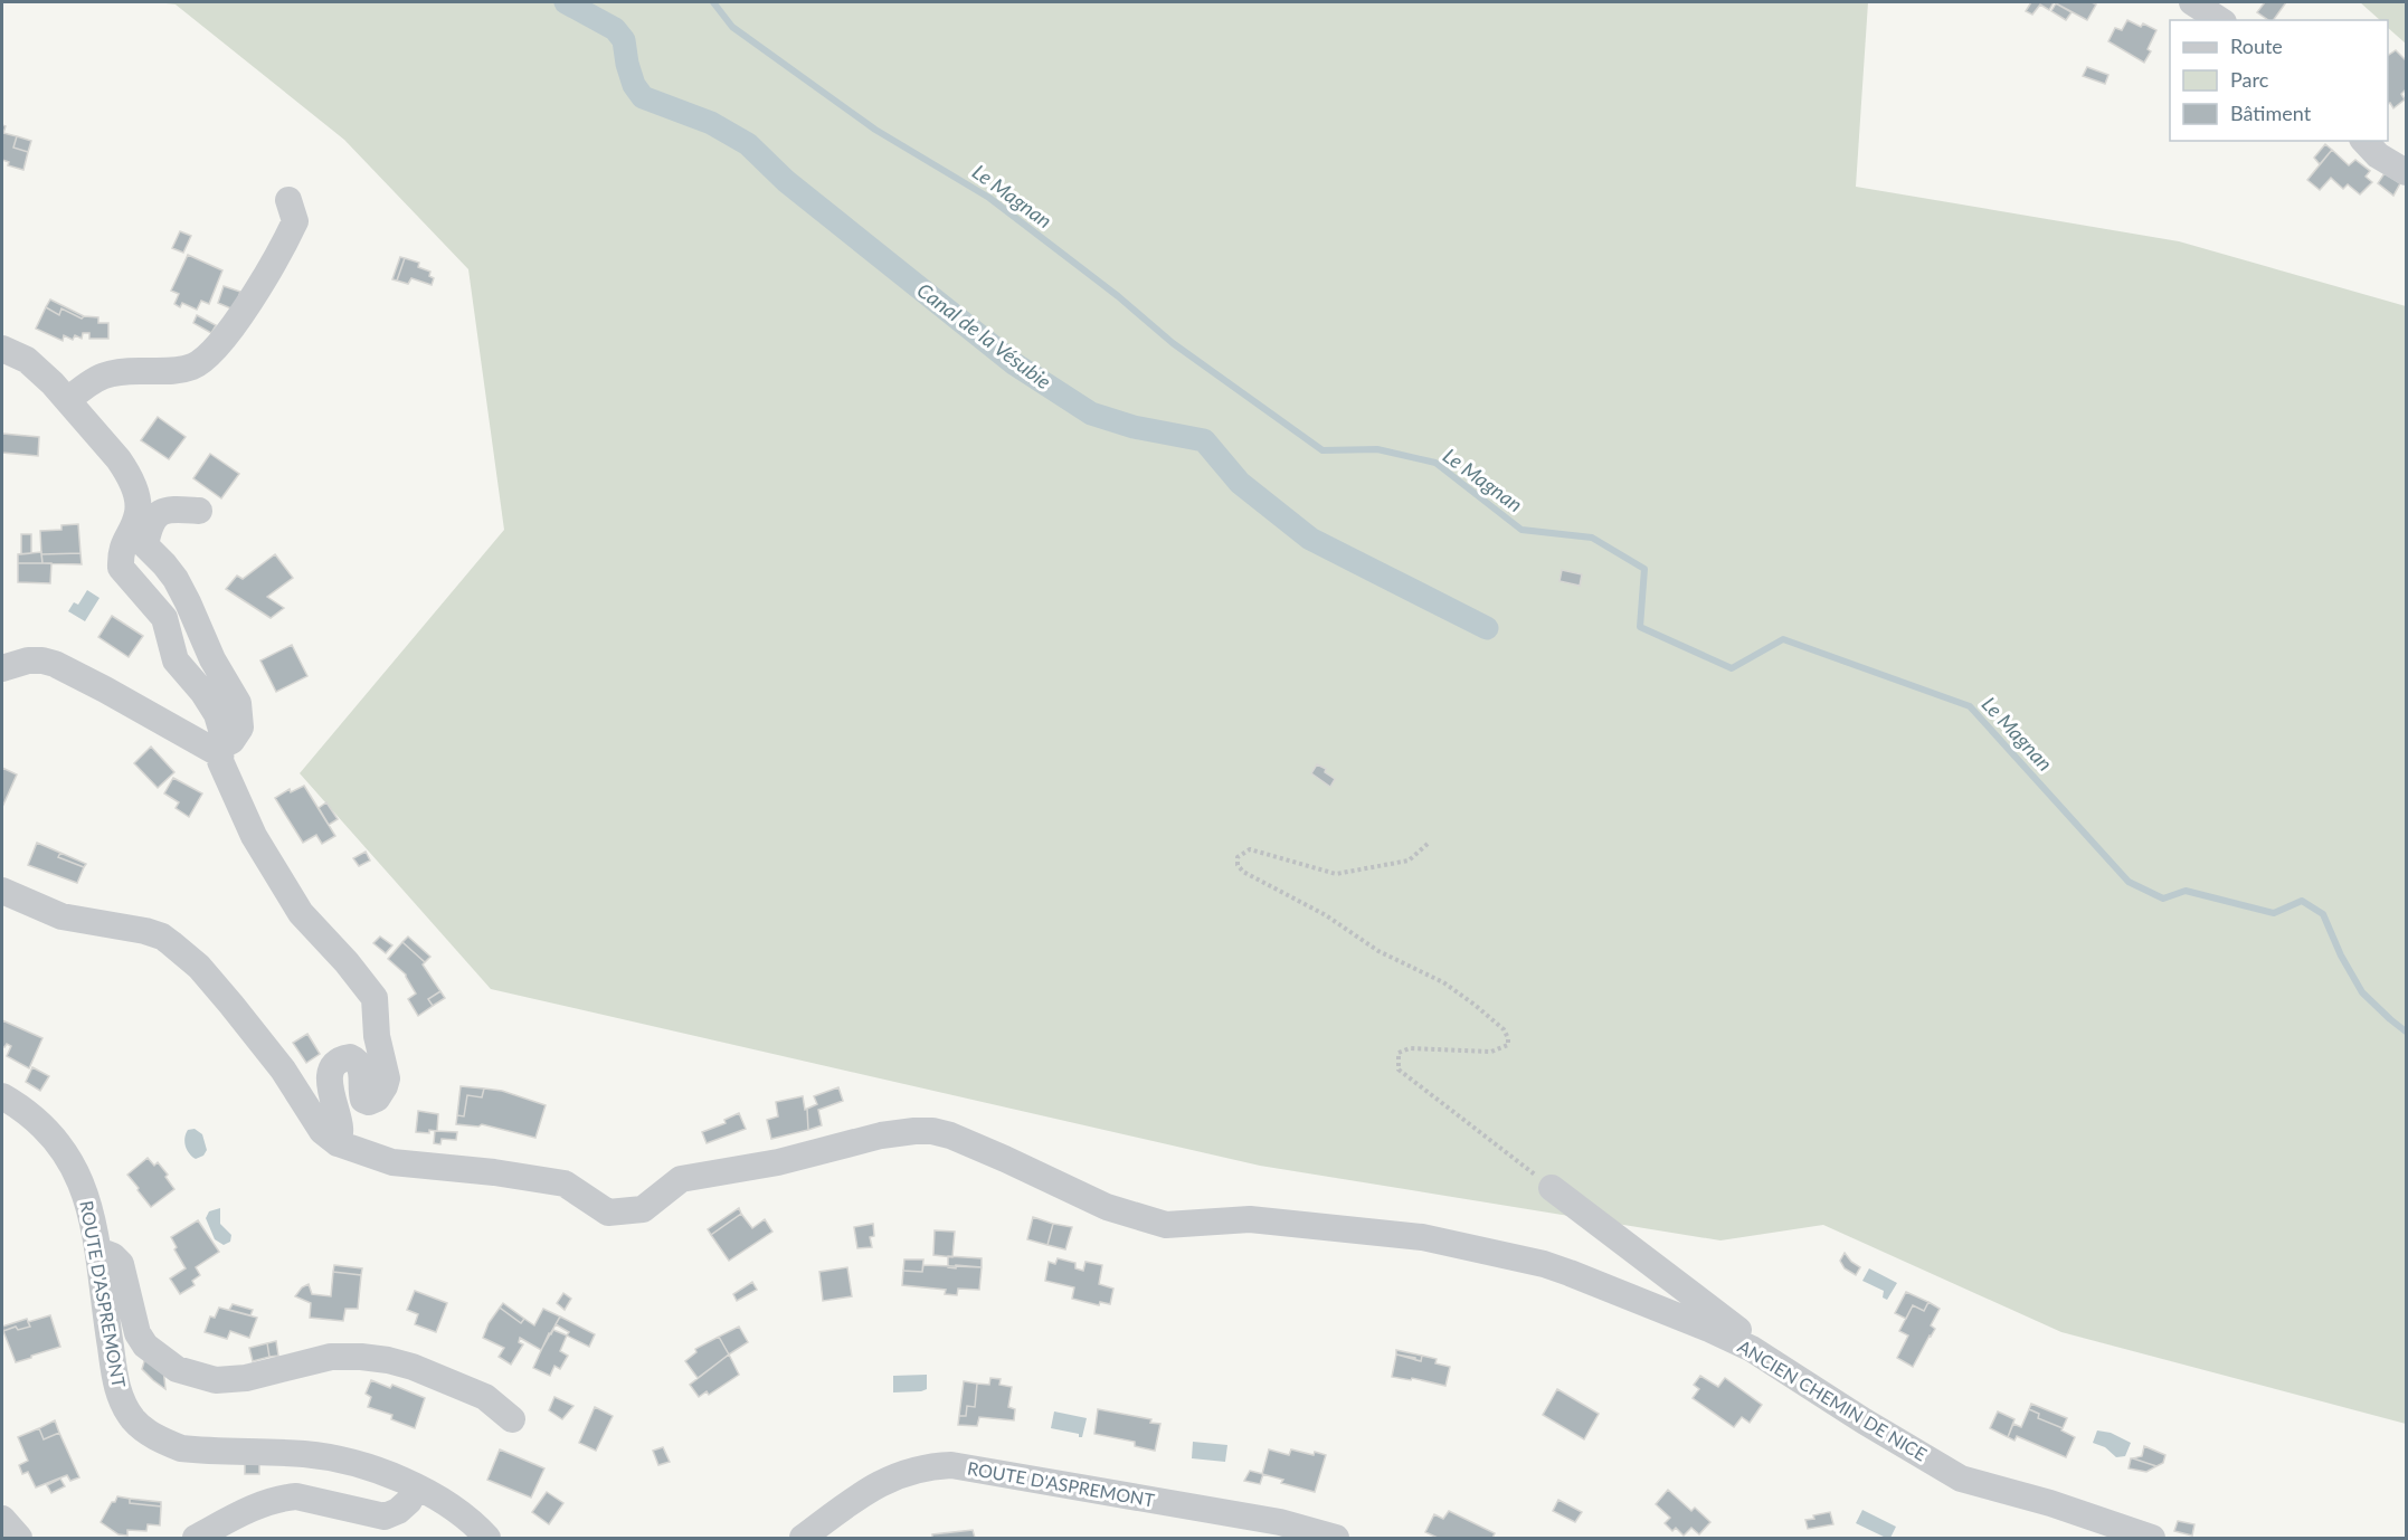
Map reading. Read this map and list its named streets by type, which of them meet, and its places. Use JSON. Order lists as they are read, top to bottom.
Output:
{
  "streets": {
    "street": ["ROUTE D'ASPREMONT", "ANCIEN CHEMIN DE NICE"]
  },
  "water": ["Le Magnan", "Canal de la Vésubie"],
  "legend": ["Route", "Parc", "Bâtiment"]
}
